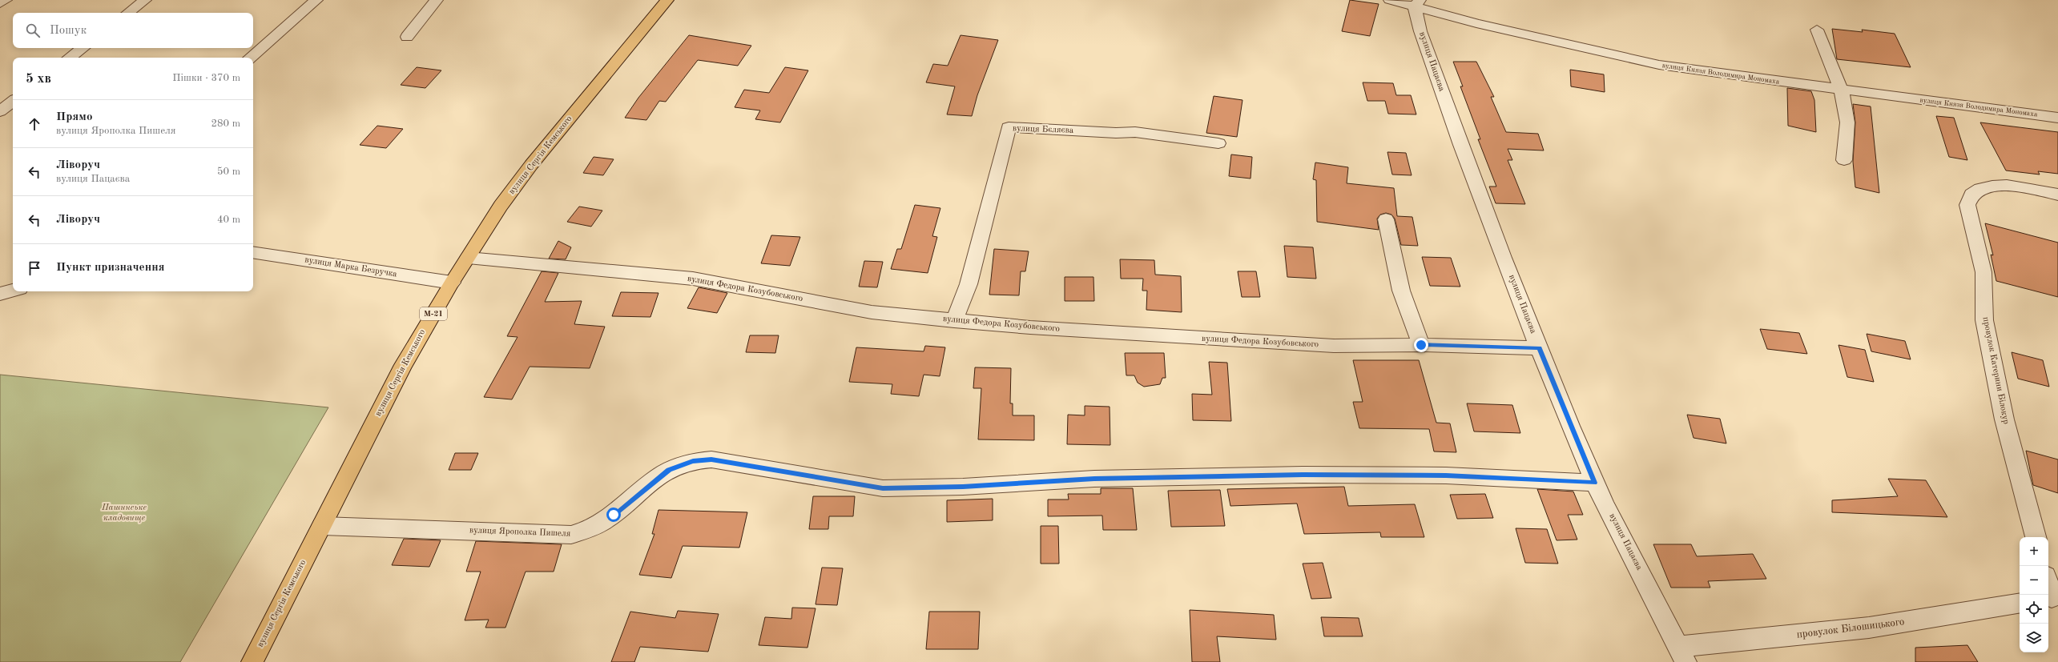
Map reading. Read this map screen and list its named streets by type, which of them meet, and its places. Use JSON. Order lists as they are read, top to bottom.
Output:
{
  "streets": {
    "highway": ["вулиця Сергія Кемського", "М-21"],
    "street": [
      "вулиця Пацаєва",
      "вулиця Князя Володимира Мономаха",
      "вулиця Бєляєва",
      "вулиця Марка Безручка",
      "вулиця Федора Козубовського",
      "провулок Катерини Білокур",
      "вулиця Ярополка Пишеля",
      "провулок Білошицького"
    ]
  },
  "crossings": [
    ["вулиця Пацаєва", "вулиця Князя Володимира Мономаха"],
    ["вулиця Пацаєва", "вулиця Федора Козубовського"],
    ["вулиця Пацаєва", "вулиця Ярополка Пишеля"],
    ["вулиця Пацаєва", "провулок Білошицького"],
    ["вулиця Бєляєва", "вулиця Федора Козубовського"],
    ["вулиця Сергія Кемського", "вулиця Марка Безручка"],
    ["вулиця Сергія Кемського", "вулиця Федора Козубовського"],
    ["вулиця Сергія Кемського", "вулиця Ярополка Пишеля"]
  ],
  "parks": ["Пашинське кладовище"],
  "page": {
    "search": "Пошук",
    "heading": ["5 хв", "Пішки · 370 m"],
    "list": [
      ["Прямо", "вулиця Ярополка Пишеля", "280 m"],
      ["Ліворуч", "вулиця Пацаєва", "50 m"],
      ["Ліворуч", "40 m"],
      "Пункт призначення"
    ],
    "map_buttons": ["+", "−"]
  }
}
